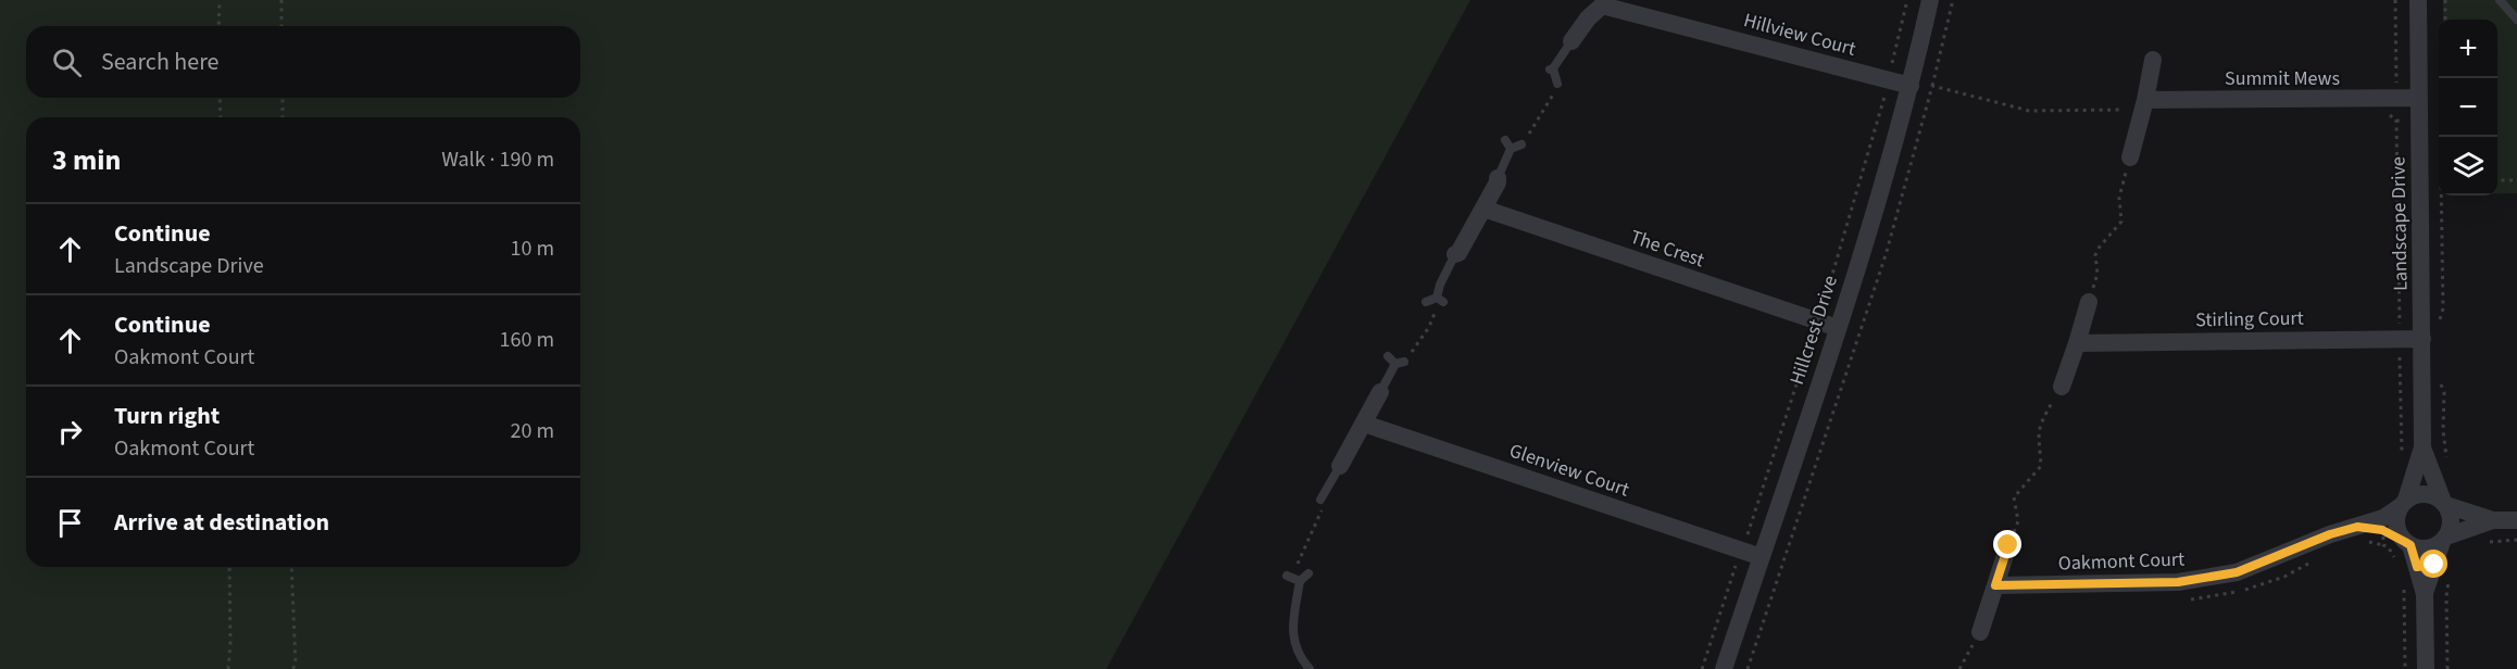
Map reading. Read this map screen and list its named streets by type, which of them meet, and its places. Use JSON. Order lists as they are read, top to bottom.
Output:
{
  "streets": {
    "street": [
      "Hillview Court",
      "Summit Mews",
      "Landscape Drive",
      "The Crest",
      "Stirling Court",
      "Hillcrest Drive",
      "Glenview Court",
      "Oakmont Court"
    ]
  },
  "crossings": [
    ["Hillview Court", "Hillcrest Drive"],
    ["Summit Mews", "Landscape Drive"],
    ["Landscape Drive", "Stirling Court"],
    ["Landscape Drive", "Oakmont Court"],
    ["The Crest", "Hillcrest Drive"],
    ["Hillcrest Drive", "Glenview Court"]
  ],
  "page": {
    "map_buttons": ["+", "−"],
    "search": "Search here",
    "heading": ["3 min", "Walk · 190 m"],
    "list": [
      ["Continue", "Landscape Drive", "10 m"],
      ["Continue", "Oakmont Court", "160 m"],
      ["Turn right", "Oakmont Court", "20 m"],
      "Arrive at destination"
    ]
  }
}
